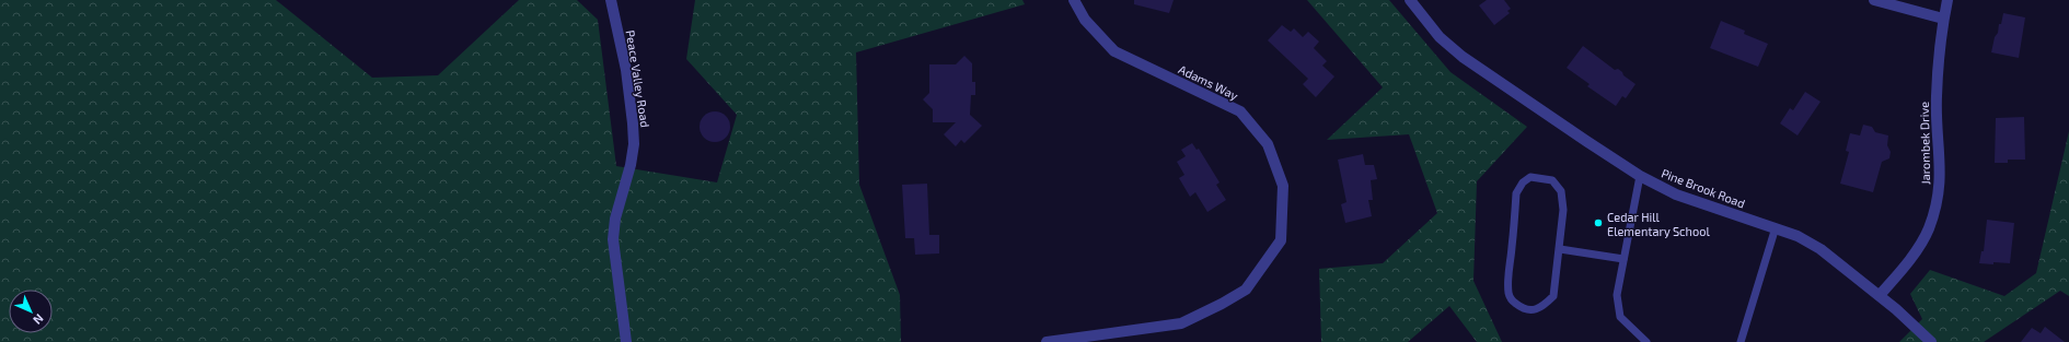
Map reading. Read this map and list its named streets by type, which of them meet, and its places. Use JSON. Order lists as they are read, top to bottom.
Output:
{
  "streets": {
    "street": [
      "Peace Valley Road",
      "Adams Way",
      "Jarombek Drive",
      "Pine Brook Road"
    ]
  },
  "crossings": [
    ["Jarombek Drive", "Pine Brook Road"]
  ],
  "places": ["Cedar Hill Elementary School"],
  "north": "bottom right"
}
